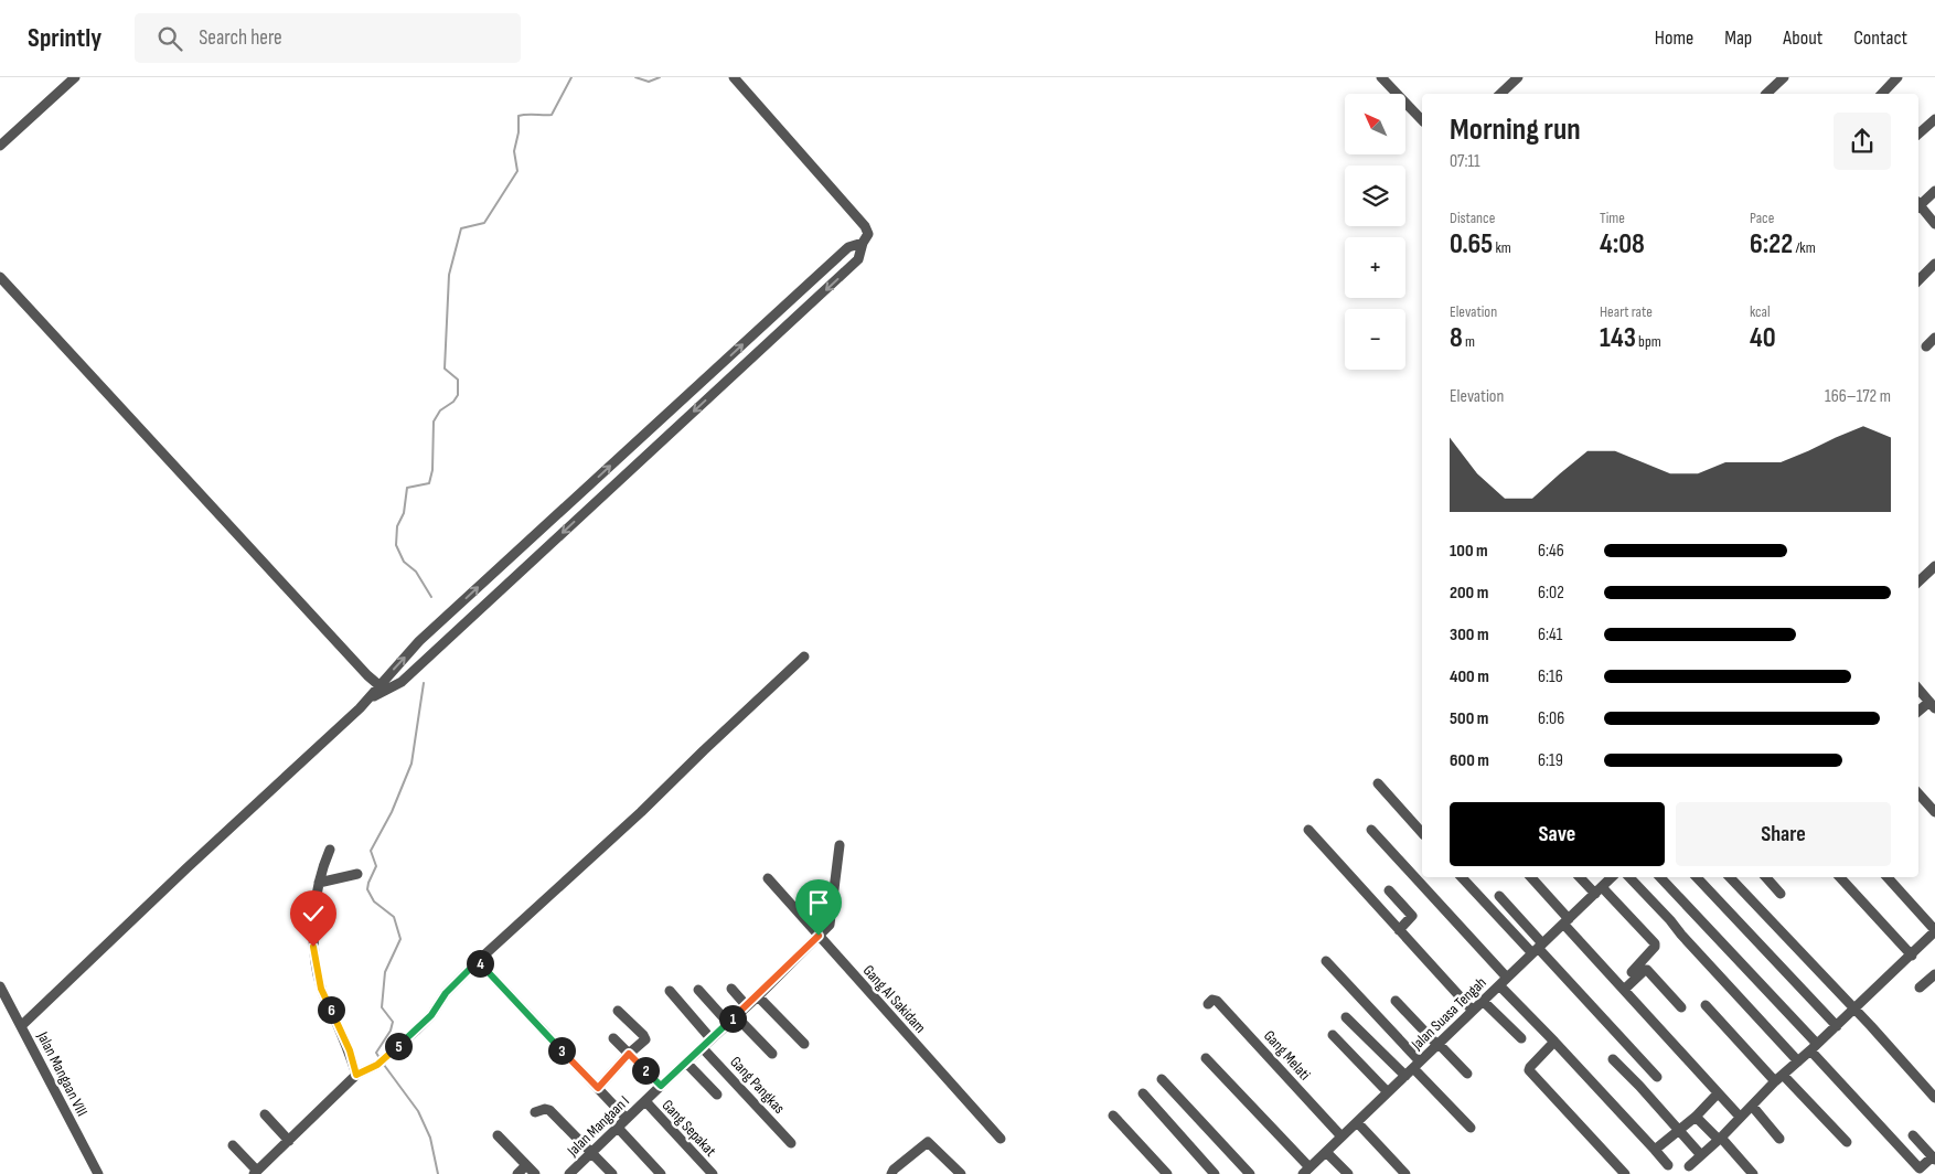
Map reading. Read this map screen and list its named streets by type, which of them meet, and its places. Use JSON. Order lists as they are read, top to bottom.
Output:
{
  "streets": {
    "street": [
      "Gang Al Sakidam",
      "Jalan Suasa Tengah",
      "Gang Melati",
      "Jalan Mangaan VIII",
      "Gang Pangkas",
      "Jalan Mangaan I",
      "Gang Sepakat"
    ]
  },
  "crossings": [
    ["Gang Al Sakidam", "Jalan Mangaan I"],
    ["Jalan Suasa Tengah", "Gang Melati"],
    ["Gang Pangkas", "Jalan Mangaan I"],
    ["Jalan Mangaan I", "Gang Sepakat"]
  ],
  "north": "top left",
  "page": {
    "header": "Sprintly",
    "search": "Search here",
    "nav": [
      "Home",
      "Map",
      "About",
      "Contact"
    ],
    "map_buttons": ["+", "−"],
    "heading": ["Morning run", "07:11"],
    "stats": [
      ["Distance", "0.65 km"],
      ["Time", "4:08"],
      ["Pace", "6:22 /km"],
      ["Elevation", "8 m"],
      ["Heart rate", "143 bpm"],
      ["kcal", "40"]
    ],
    "chart": ["Elevation", "166–172 m"],
    "list": [
      {
        "name": "100 m",
        "note": "6:46"
      },
      {
        "name": "200 m",
        "note": "6:02"
      },
      {
        "name": "300 m",
        "note": "6:41"
      },
      {
        "name": "400 m",
        "note": "6:16"
      },
      {
        "name": "500 m",
        "note": "6:06"
      },
      {
        "name": "600 m",
        "note": "6:19"
      }
    ],
    "buttons": ["Save", "Share"],
    "pins": [
      "4",
      "6",
      "1",
      "5",
      "3",
      "2"
    ]
  }
}
